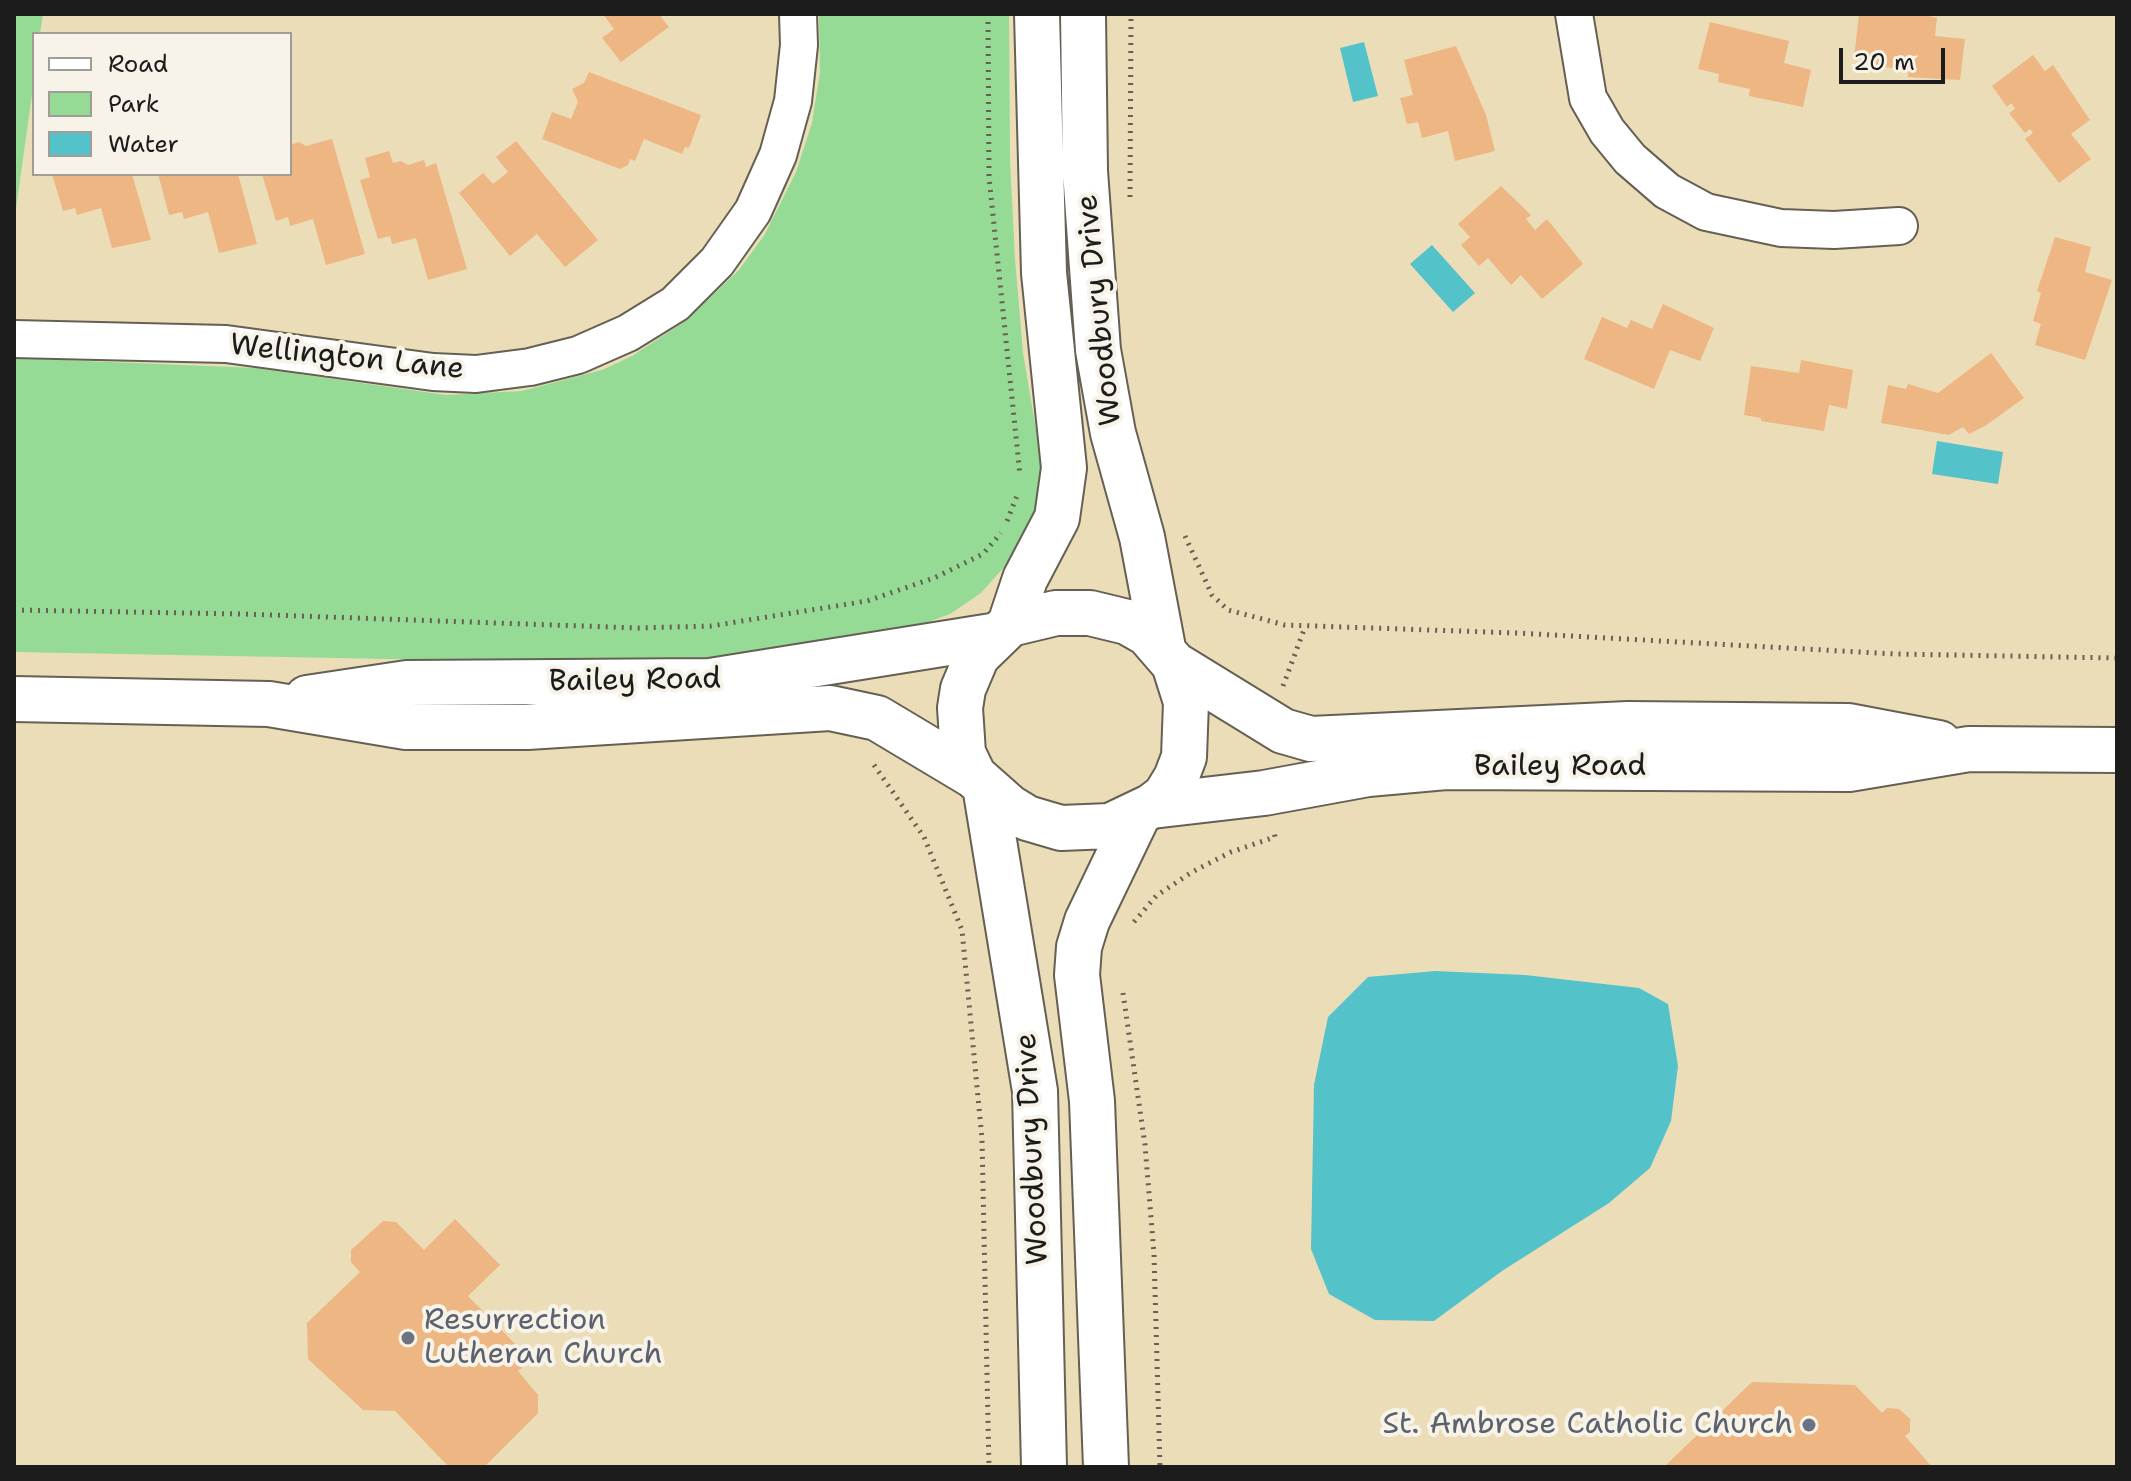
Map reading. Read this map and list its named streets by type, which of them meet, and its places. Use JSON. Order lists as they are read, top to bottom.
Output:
{
  "streets": {
    "main road": ["Woodbury Drive", "Bailey Road"],
    "street": ["Wellington Lane"]
  },
  "crossings": [
    ["Woodbury Drive", "Bailey Road"]
  ],
  "places": ["Resurrection Lutheran Church", "St. Ambrose Catholic Church"],
  "legend": ["Road", "Park", "Water"],
  "scale_bar": "20 m"
}
